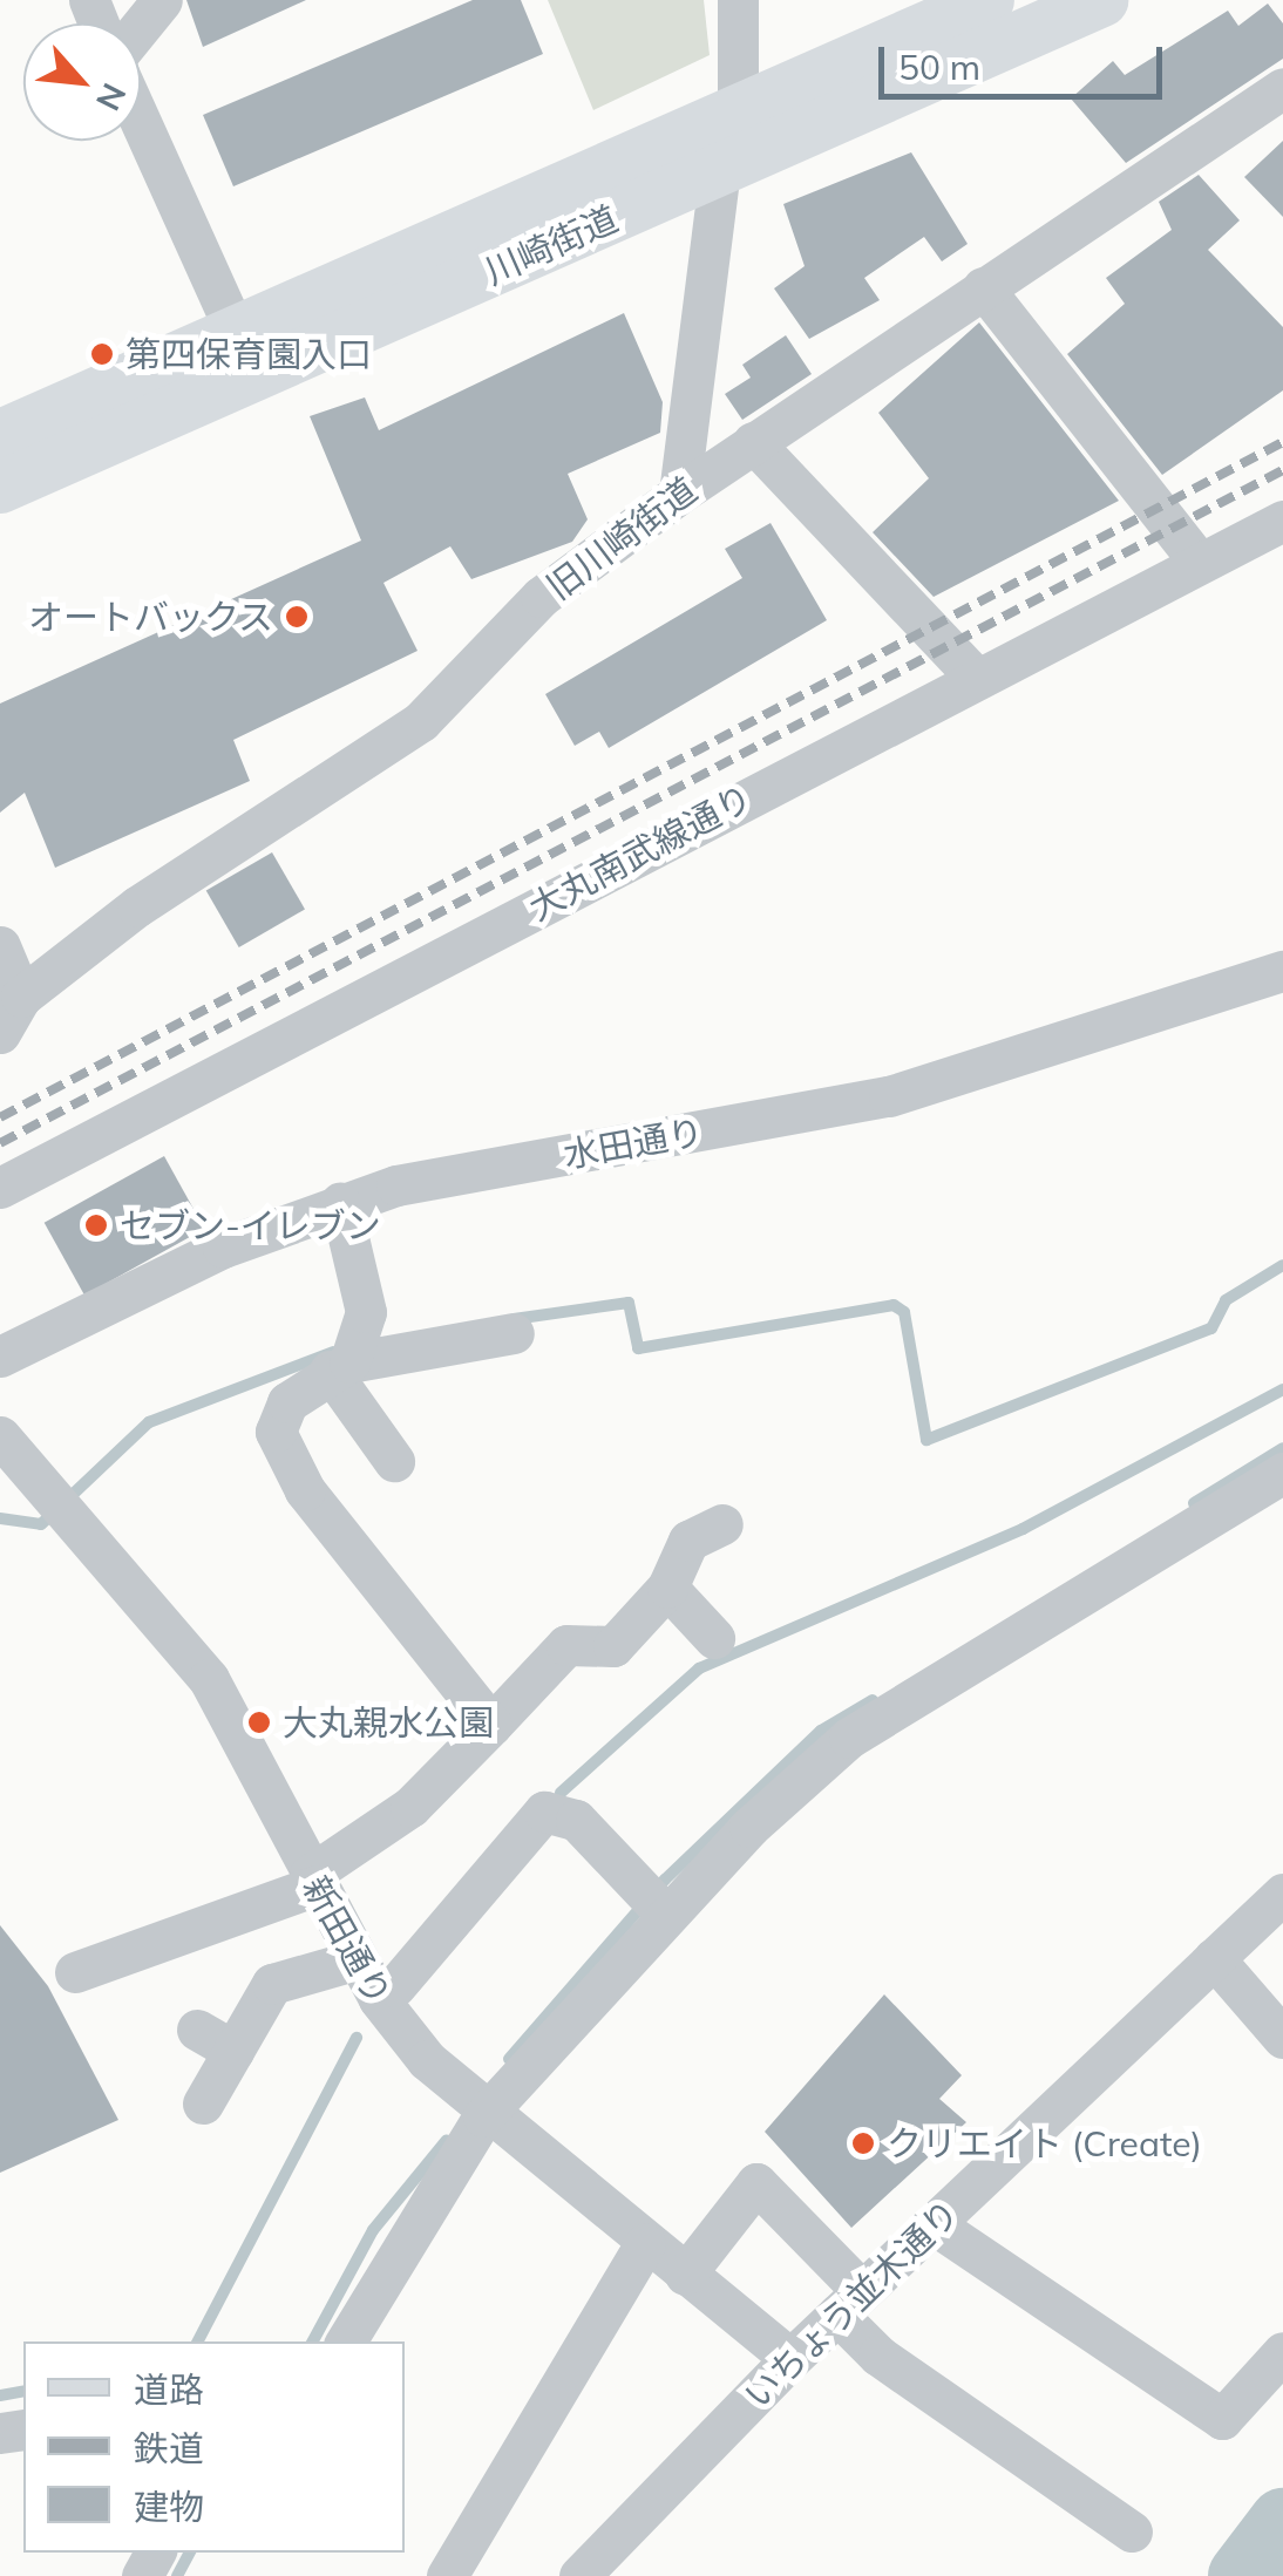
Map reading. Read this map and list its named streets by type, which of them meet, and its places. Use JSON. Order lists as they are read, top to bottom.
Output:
{
  "streets": {
    "main road": ["川崎街道"],
    "street": [
      "旧川崎街道",
      "大丸南武線通り",
      "水田通り",
      "新田通り",
      "いちょう並木通り"
    ]
  },
  "crossings": [
    ["新田通り", "いちょう並木通り"]
  ],
  "places": [
    "第四保育園入口",
    "オートバックス",
    "セブン-イレブン",
    "大丸親水公園",
    "クリエイト (Create)"
  ],
  "legend": ["道路", "鉄道", "建物"],
  "scale_bar": "50 m",
  "north": "bottom right"
}
